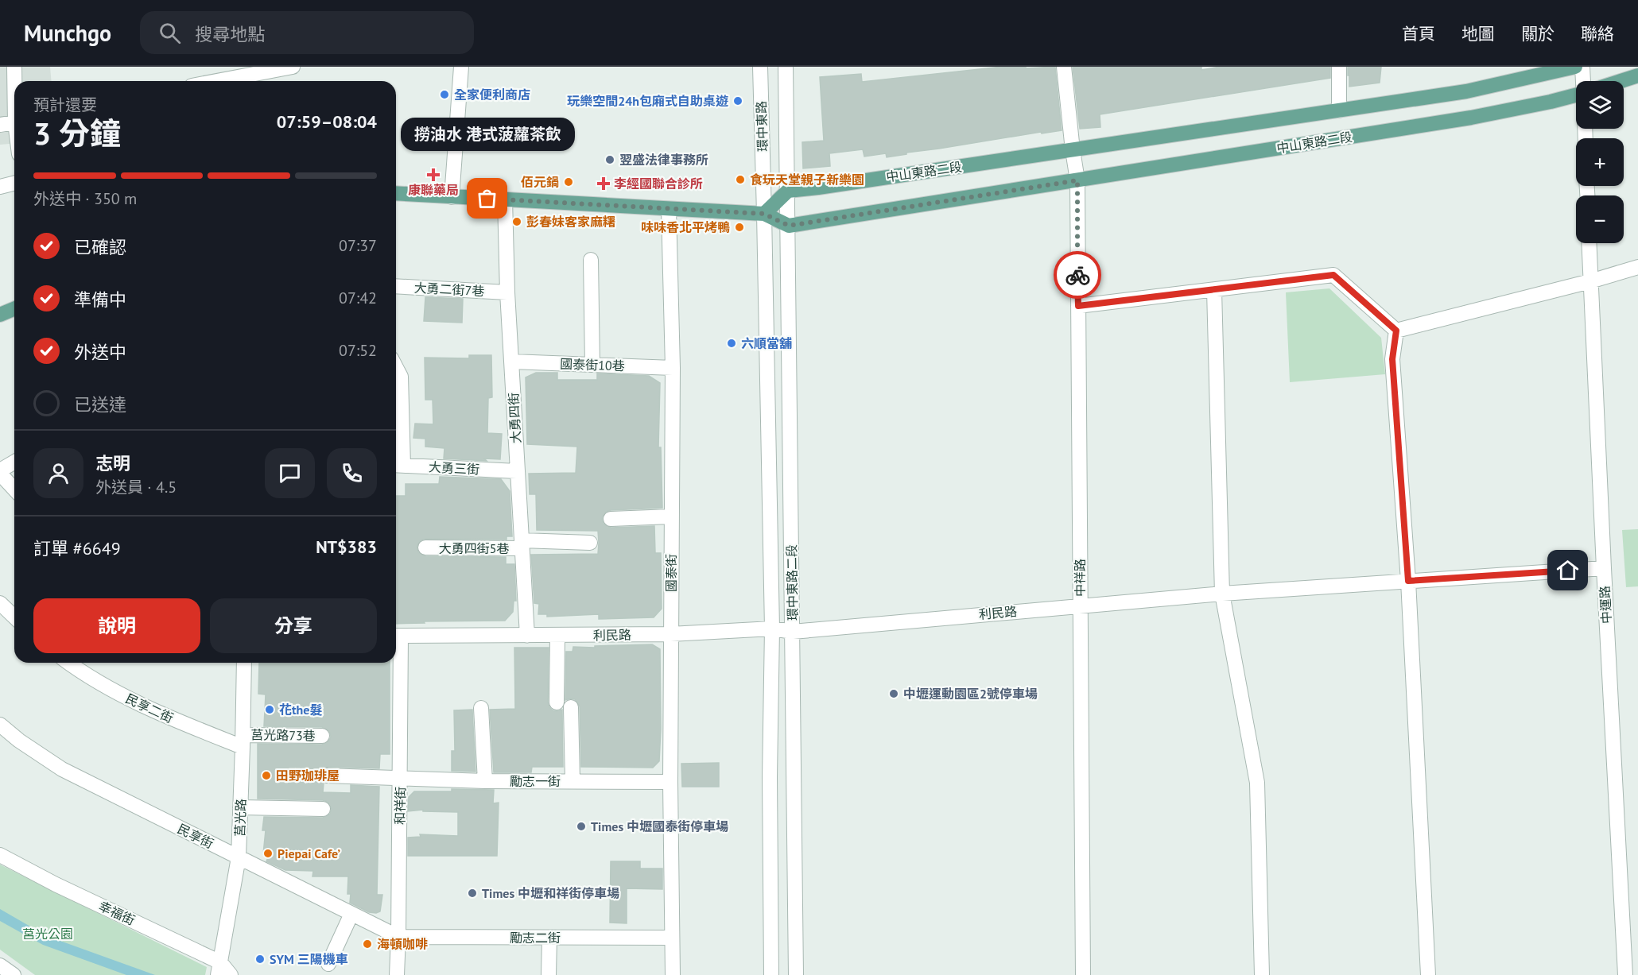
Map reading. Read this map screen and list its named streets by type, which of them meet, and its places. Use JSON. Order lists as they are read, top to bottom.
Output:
{
  "streets": {
    "main road": ["中山東路二段"],
    "street": [
      "環中東路",
      "大勇二街7巷",
      "國泰街10巷",
      "大勇四街",
      "大勇三街",
      "大勇四街5巷",
      "國泰街",
      "中祥路",
      "環中東路二段",
      "中運路",
      "利民路",
      "民享二街",
      "莒光路73巷",
      "勵志一街",
      "和祥街",
      "莒光路",
      "民享街",
      "幸福街",
      "勵志二街"
    ]
  },
  "crossings": [
    ["環中東路", "中山東路二段"],
    ["環中東路", "環中東路二段"],
    ["中山東路二段", "中祥路"],
    ["中山東路二段", "環中東路二段"],
    ["大勇二街7巷", "大勇四街"],
    ["國泰街10巷", "大勇四街"],
    ["國泰街10巷", "國泰街"],
    ["大勇四街", "大勇三街"],
    ["大勇四街", "大勇四街5巷"],
    ["大勇四街", "利民路"],
    ["國泰街", "利民路"],
    ["國泰街", "勵志一街"],
    ["國泰街", "勵志二街"],
    ["中祥路", "利民路"],
    ["環中東路二段", "利民路"],
    ["中運路", "利民路"],
    ["利民路", "和祥街"],
    ["民享二街", "莒光路73巷"],
    ["民享二街", "莒光路"],
    ["莒光路73巷", "莒光路"],
    ["勵志一街", "和祥街"],
    ["和祥街", "民享街"],
    ["和祥街", "勵志二街"],
    ["莒光路", "民享街"],
    ["莒光路", "幸福街"],
    ["民享街", "勵志二街"]
  ],
  "parks": ["莒光公園"],
  "places": {
    "other": [
      "全家便利商店",
      "玩樂空間24h包廂式自助桌遊",
      "翌盛法律事務所",
      "食玩天堂親子新樂園",
      "佰元鍋",
      "撈油水 港式菠蘿茶飲",
      "彭春妹客家麻糬",
      "味味香北平烤鴨",
      "六順當舖",
      "中壢運動園區2號停車場",
      "花the髮",
      "田野珈琲屋",
      "Times 中壢國泰街停車場",
      "Piepai Cafe’",
      "Times 中壢和祥街停車場",
      "海頓咖啡",
      "SYM 三陽機車"
    ],
    "health": ["康聯藥局", "李經國聯合診所"]
  },
  "page": {
    "header": "Munchgo",
    "search": "搜尋地點",
    "nav": [
      "首頁",
      "地圖",
      "關於",
      "聯絡"
    ],
    "map_buttons": ["+", "−"],
    "heading": ["3 分鐘", "預計還要", "07:59–08:04"],
    "panel": [
      "志明",
      "外送員 · 4.5",
      "訂單 #6649",
      "NT$383"
    ],
    "bubble": "撈油水 港式菠蘿茶飲",
    "bar": "外送中 · 350 m",
    "list": [
      ["已確認", "07:37"],
      ["準備中", "07:42"],
      ["外送中", "07:52"],
      "已送達"
    ],
    "buttons": ["說明", "分享"]
  }
}
